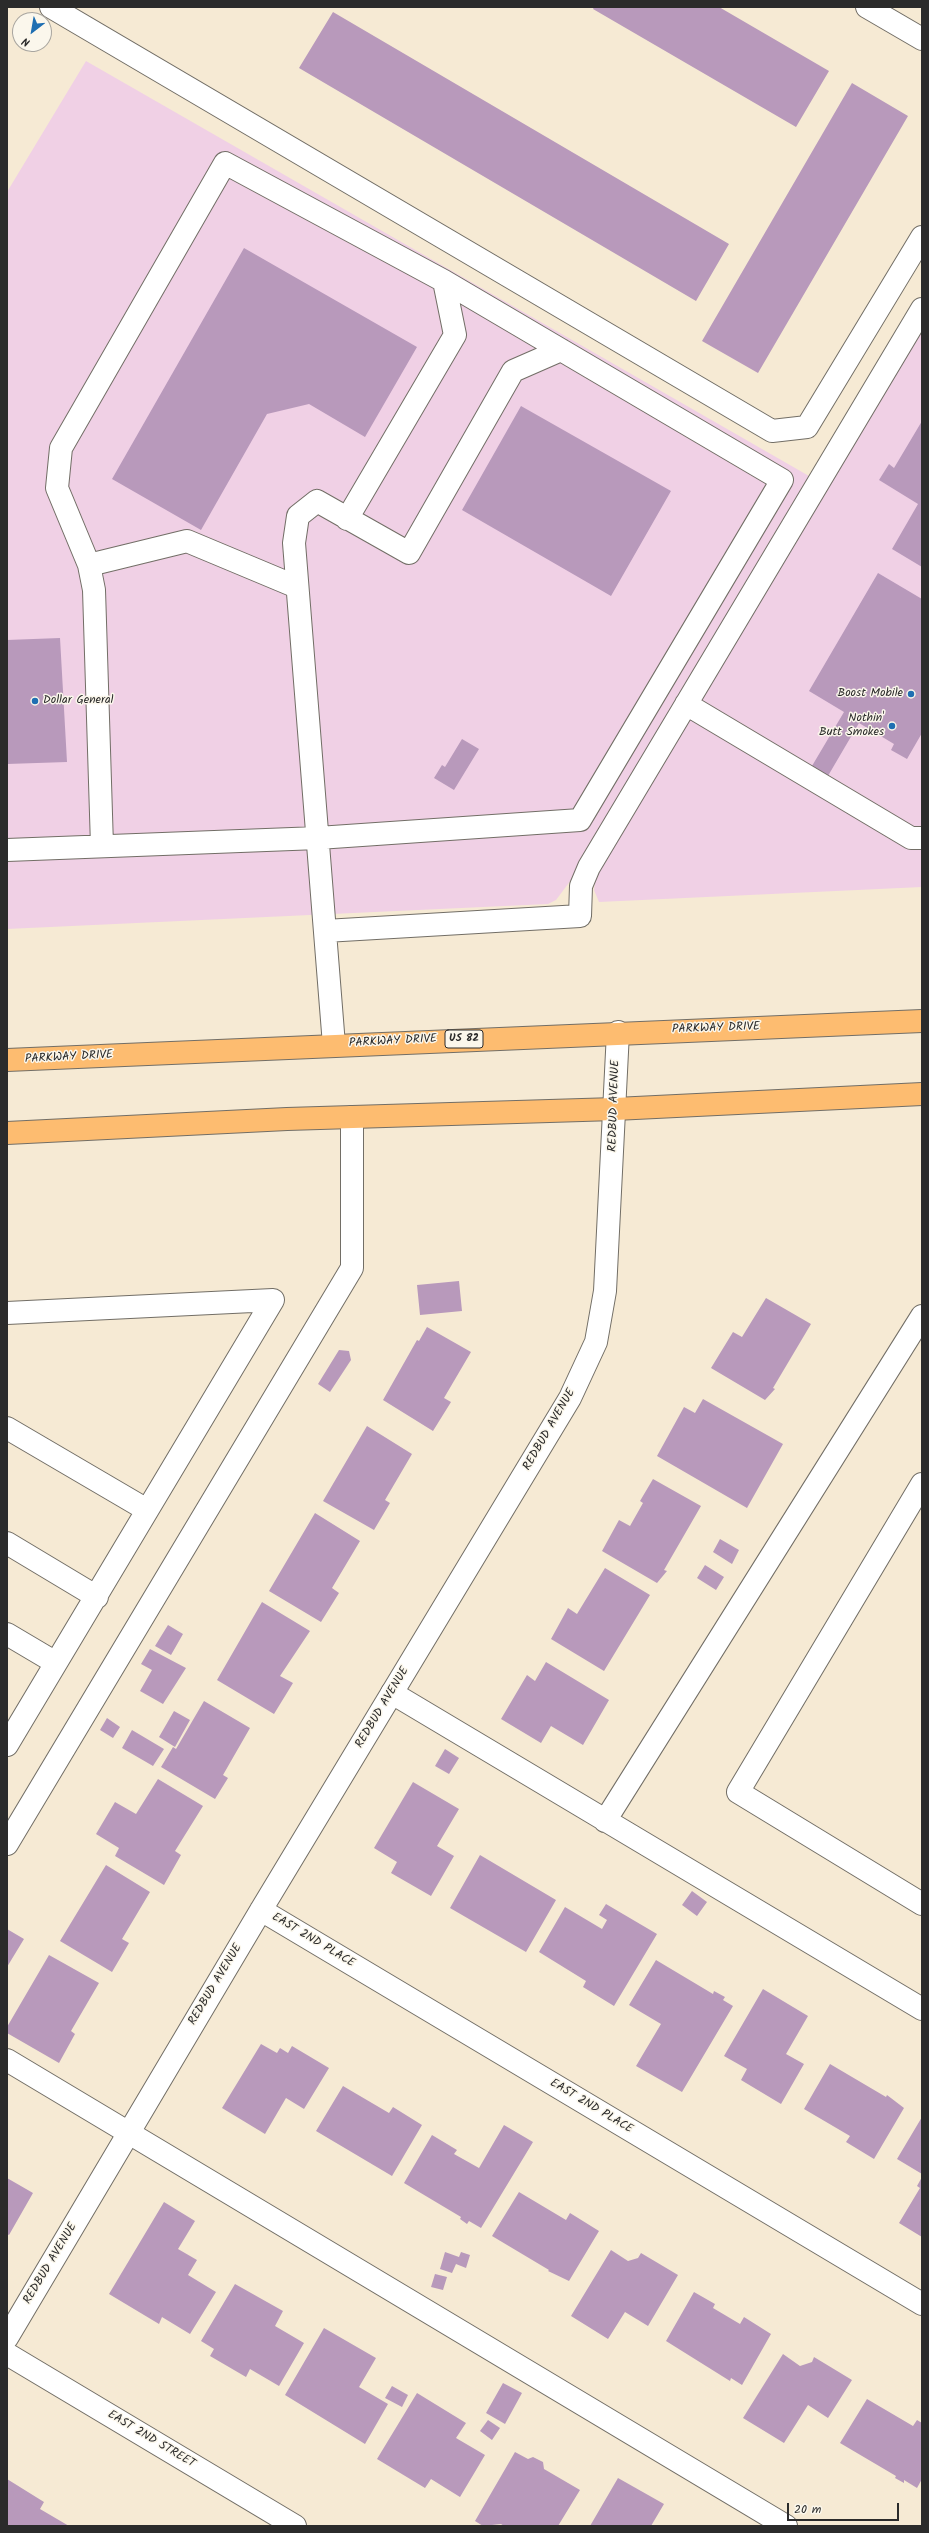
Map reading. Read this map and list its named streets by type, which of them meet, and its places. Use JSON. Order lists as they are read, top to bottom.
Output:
{
  "streets": {
    "highway": ["PARKWAY DRIVE", "US 82"],
    "street": ["REDBUD AVENUE", "EAST 2ND PLACE", "EAST 2ND STREET"]
  },
  "crossings": [
    ["PARKWAY DRIVE", "REDBUD AVENUE"],
    ["REDBUD AVENUE", "EAST 2ND PLACE"]
  ],
  "places": ["Boost Mobile", "Dollar General", "Nothin' Butt Smokes"],
  "scale_bar": "20 m",
  "north": "bottom left"
}
